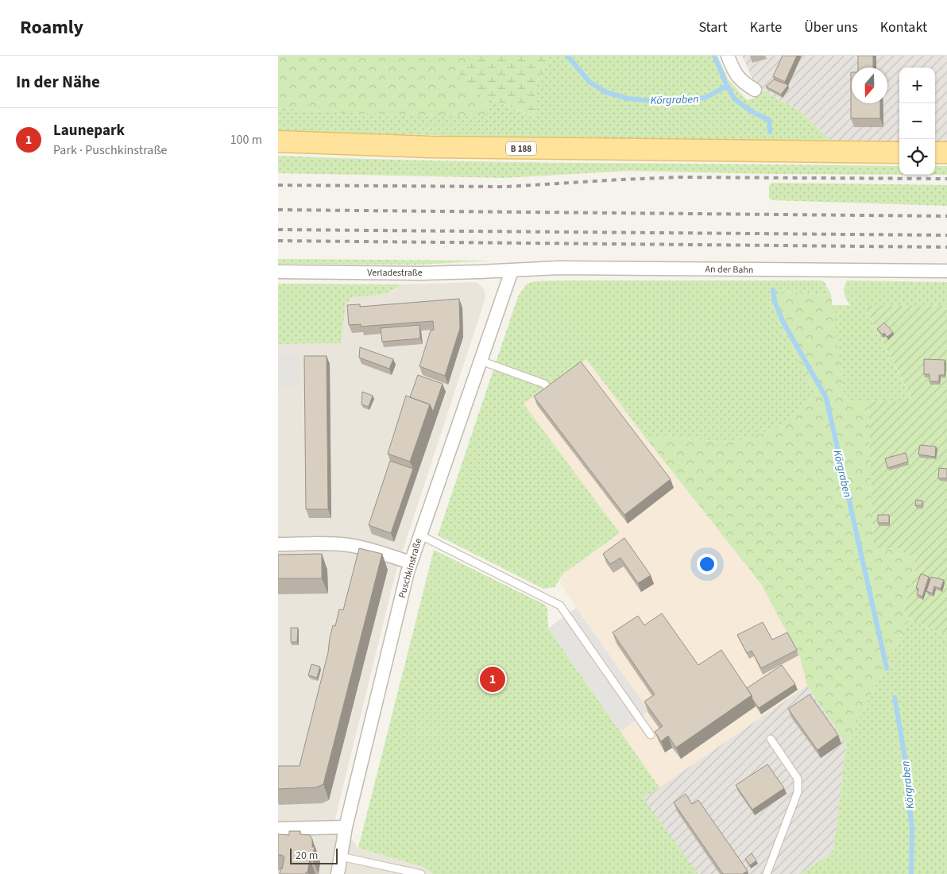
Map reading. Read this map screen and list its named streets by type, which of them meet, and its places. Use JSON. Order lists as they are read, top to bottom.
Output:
{
  "streets": {
    "main road": ["B 188"],
    "street": ["An der Bahn", "Verladestraße", "Puschkinstraße"]
  },
  "crossings": [
    ["An der Bahn", "Verladestraße"],
    ["An der Bahn", "Puschkinstraße"],
    ["Verladestraße", "Puschkinstraße"]
  ],
  "water": ["Körgraben"],
  "scale_bar": "20 m",
  "north": "bottom",
  "page": {
    "header": "Roamly",
    "nav": [
      "Start",
      "Karte",
      "Über uns",
      "Kontakt"
    ],
    "heading": "In der Nähe",
    "map_buttons": ["+", "−"],
    "list": [
      {
        "mark": "1",
        "name": "Launepark",
        "note": "Park · Puschkinstraße",
        "value": "100 m"
      }
    ],
    "pins": "1",
    "scale": "20 m"
  }
}
